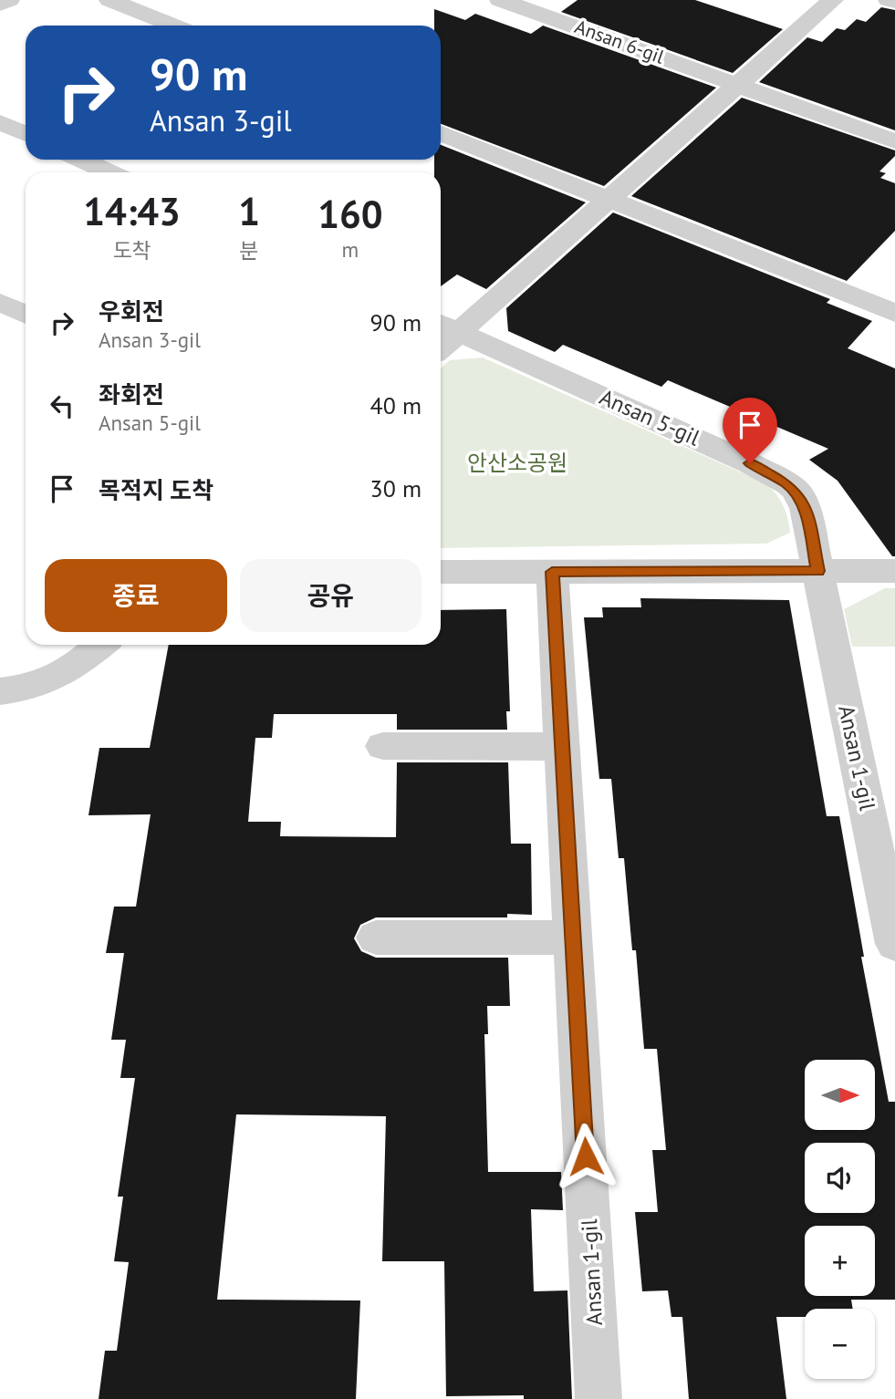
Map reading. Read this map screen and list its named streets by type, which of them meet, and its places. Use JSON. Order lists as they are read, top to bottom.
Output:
{
  "streets": {
    "street": ["Ansan 6-gil", "Ansan 5-gil", "Ansan 1-gil"]
  },
  "crossings": [
    ["Ansan 5-gil", "Ansan 1-gil"]
  ],
  "parks": ["안산소공원"],
  "north": "right",
  "page": {
    "turn": ["90 m", "Ansan 3-gil"],
    "eta": [
      "14:43",
      "도착",
      "1",
      "분",
      "160",
      "m"
    ],
    "list": [
      {
        "name": "우회전",
        "note": "Ansan 3-gil",
        "value": "90 m"
      },
      {
        "name": "좌회전",
        "note": "Ansan 5-gil",
        "value": "40 m"
      },
      {
        "name": "목적지 도착",
        "value": "30 m"
      }
    ],
    "buttons": ["종료", "공유"],
    "map_buttons": ["+", "−"]
  }
}
